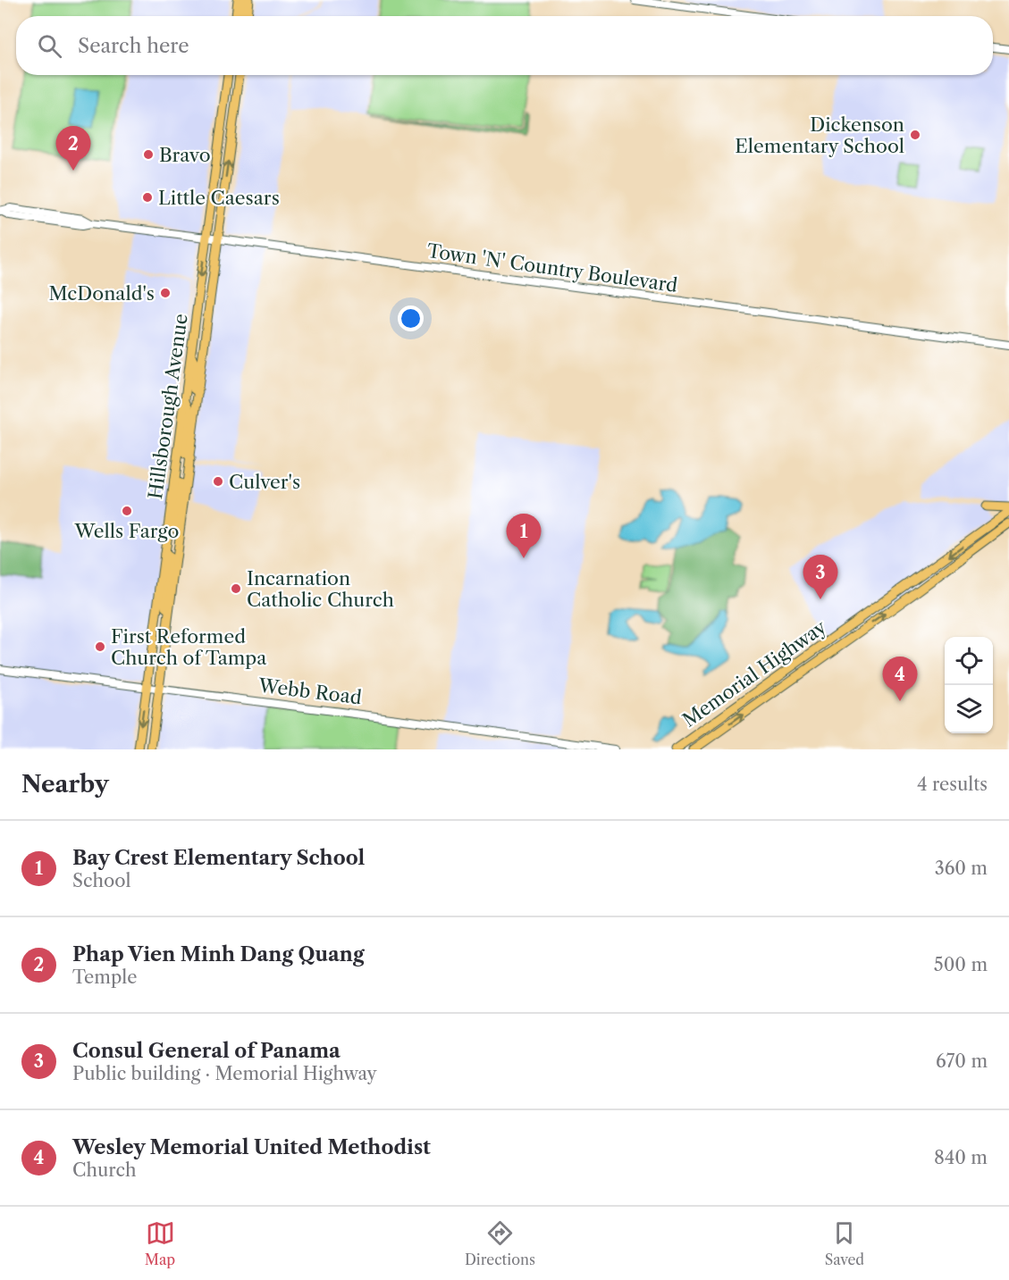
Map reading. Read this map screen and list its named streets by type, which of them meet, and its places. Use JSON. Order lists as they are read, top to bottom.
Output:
{
  "streets": {
    "main road": ["Hillsborough Avenue", "Memorial Highway"],
    "street": ["Town 'N' Country Boulevard", "Webb Road"]
  },
  "crossings": [
    ["Town 'N' Country Boulevard", "Hillsborough Avenue"],
    ["Hillsborough Avenue", "Webb Road"]
  ],
  "places": [
    "Dickenson Elementary School",
    "Bravo",
    "Little Caesars",
    "McDonald's",
    "Culver's",
    "Wells Fargo",
    "Incarnation Catholic Church",
    "First Reformed Church of Tampa"
  ],
  "page": {
    "search": "Search here",
    "pins": [
      "2",
      "1",
      "3",
      "4"
    ],
    "heading": ["Nearby", "4 results"],
    "list": [
      {
        "mark": "1",
        "name": "Bay Crest Elementary School",
        "note": "School",
        "value": "360 m"
      },
      {
        "mark": "2",
        "name": "Phap Vien Minh Dang Quang",
        "note": "Temple",
        "value": "500 m"
      },
      {
        "mark": "3",
        "name": "Consul General of Panama",
        "note": "Public building · Memorial Highway",
        "value": "670 m"
      },
      {
        "mark": "4",
        "name": "Wesley Memorial United Methodist",
        "note": "Church",
        "value": "840 m"
      }
    ],
    "nav": ["Map", "Directions", "Saved"]
  }
}
